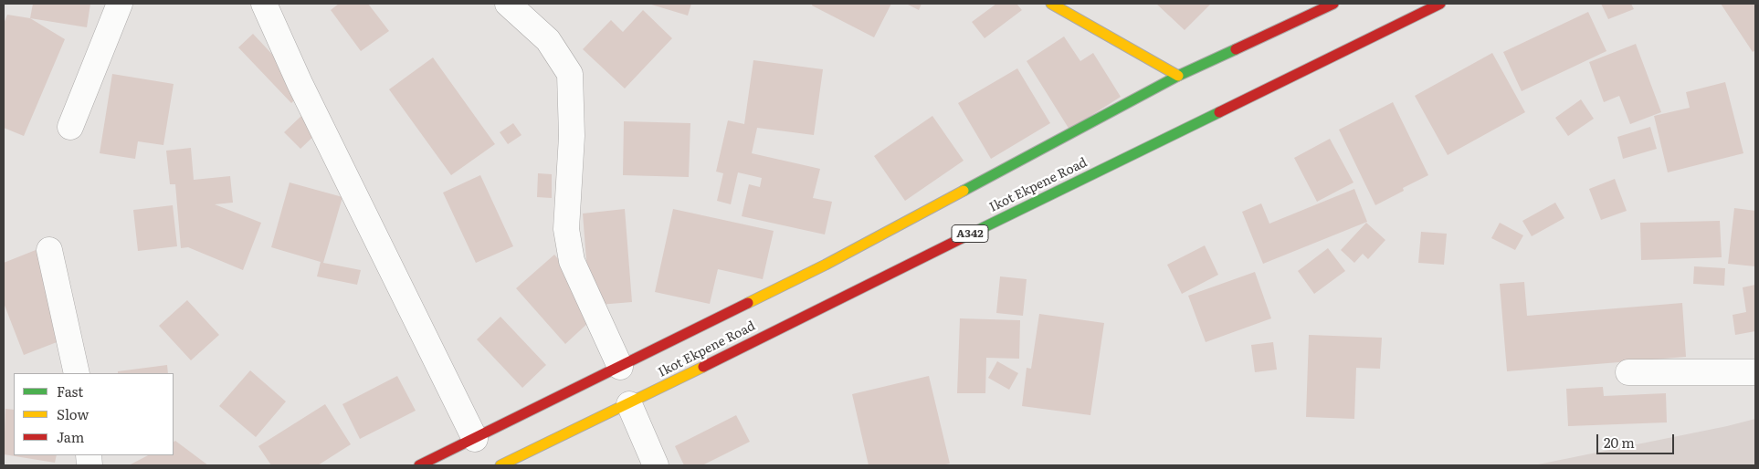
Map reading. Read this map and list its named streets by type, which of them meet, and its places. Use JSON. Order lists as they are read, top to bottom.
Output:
{
  "streets": {
    "main road": ["Ikot Ekpene Road", "A342"]
  },
  "legend": ["Fast", "Slow", "Jam"],
  "scale_bar": "20 m"
}
